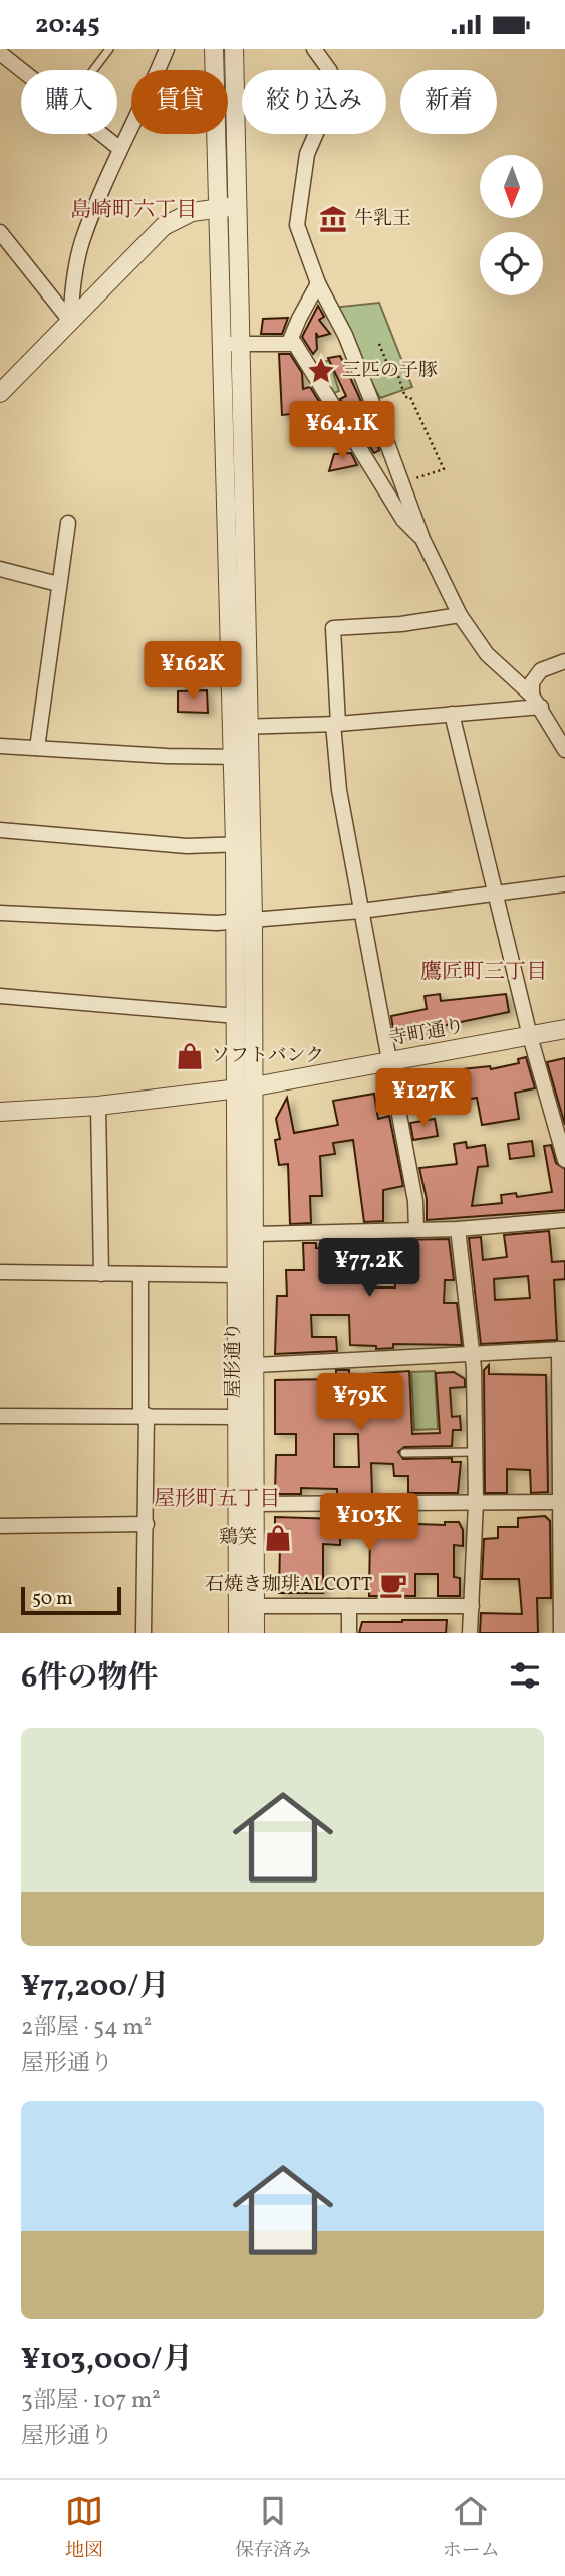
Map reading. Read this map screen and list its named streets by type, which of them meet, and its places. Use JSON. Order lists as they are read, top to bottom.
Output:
{
  "streets": {
    "street": ["寺町通り", "屋形通り"]
  },
  "crossings": [
    ["寺町通り", "屋形通り"]
  ],
  "districts": ["島崎町六丁目", "鷹匠町三丁目", "屋形町五丁目"],
  "places": {
    "museum": ["牛乳王"],
    "place": ["三匹の子豚"],
    "shop": ["ソフトバンク", "鶏笑"],
    "cafe": ["石焼き珈琲ALCOTT"]
  },
  "scale_bar": "50 m",
  "north": "bottom",
  "page": {
    "status": "20:45",
    "chip": [
      "購入",
      "賃貸",
      "絞り込み",
      "新着"
    ],
    "price": [
      "¥64.1K",
      "¥162K",
      "¥127K",
      "¥77.2K",
      "¥79K",
      "¥103K"
    ],
    "scale": "50 m",
    "heading": "6件の物件",
    "list": [
      {
        "name": "¥77,200/月",
        "note": "2部屋 · 54 m² · 屋形通り"
      },
      {
        "name": "¥103,000/月",
        "note": "3部屋 · 107 m² · 屋形通り"
      }
    ],
    "tabs": ["地図", "保存済み", "ホーム"]
  }
}
